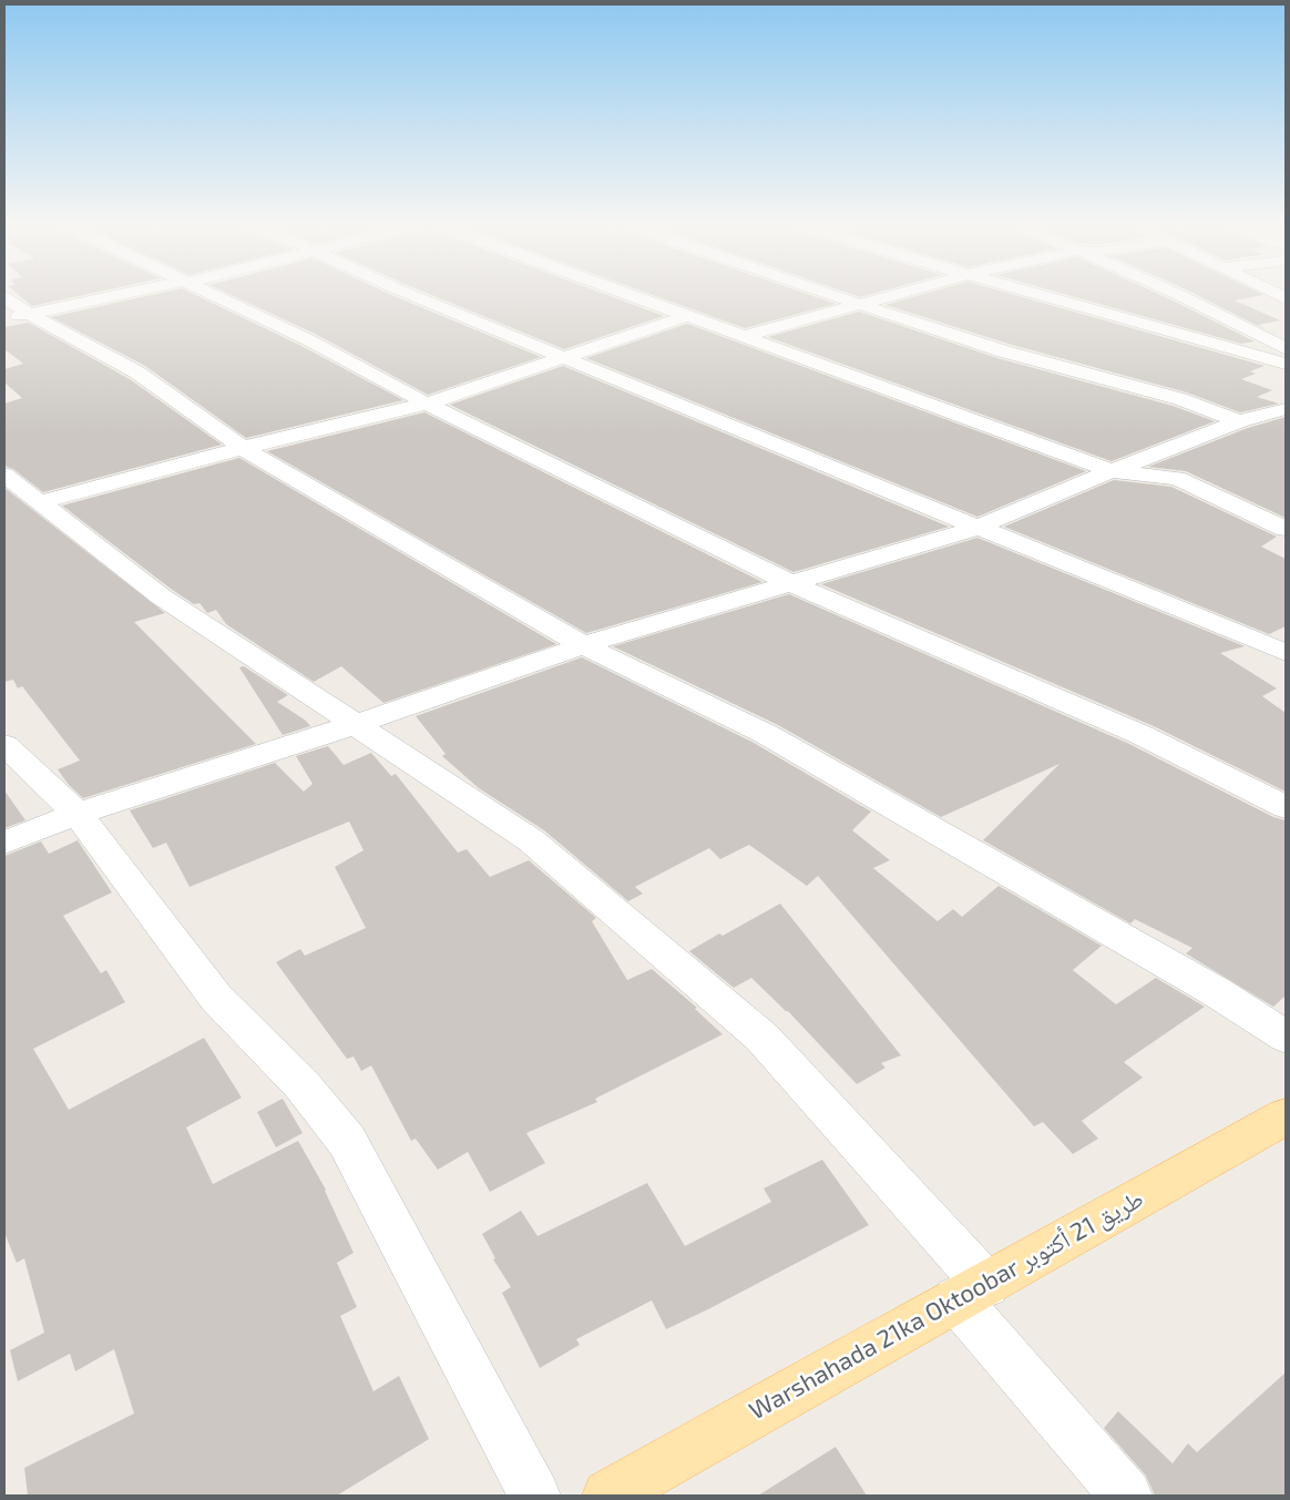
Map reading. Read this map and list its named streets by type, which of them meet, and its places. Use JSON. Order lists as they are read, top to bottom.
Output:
{
  "streets": {
    "main road": ["Warshahada 21ka Oktoobar طريق 21 أكتوبر"]
  }
}
